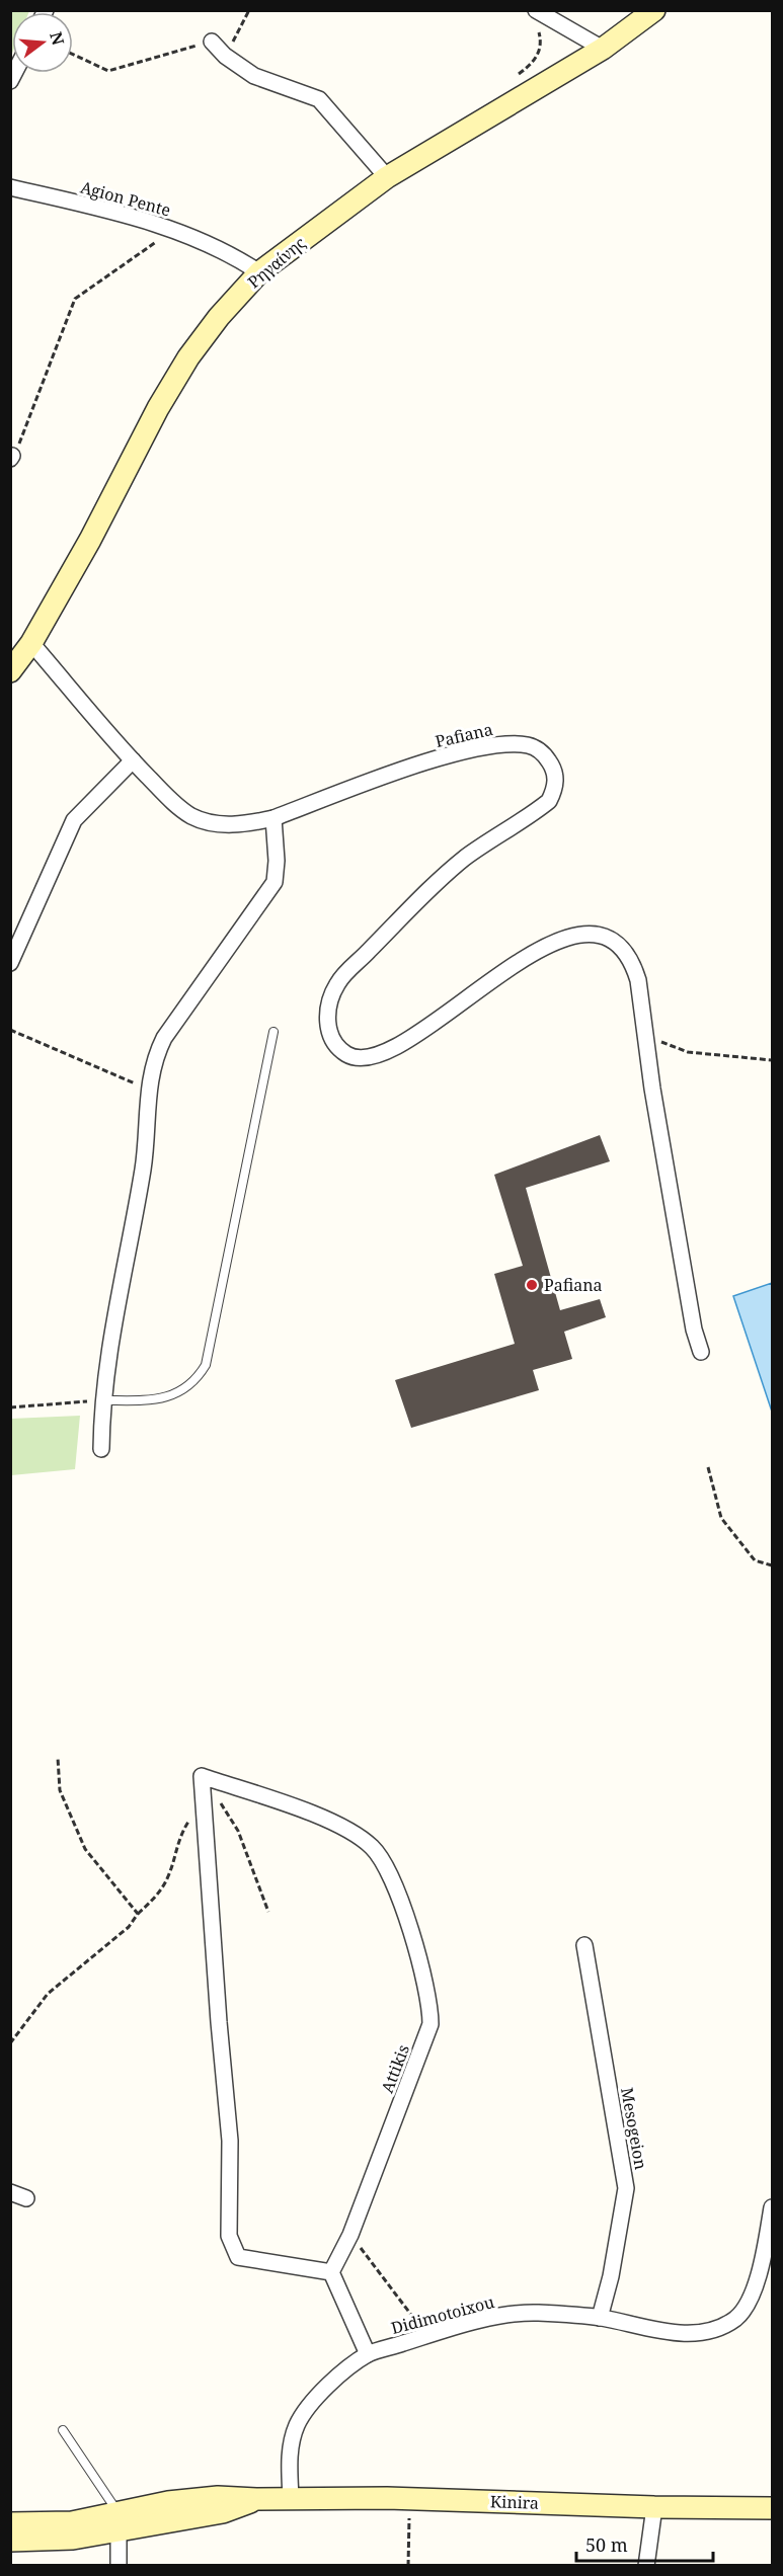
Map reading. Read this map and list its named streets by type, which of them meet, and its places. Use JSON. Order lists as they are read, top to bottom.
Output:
{
  "streets": {
    "street": [
      "Agion Pente",
      "Ρηγαίνης",
      "Pafiana",
      "Attikis",
      "Mesogeion",
      "Didimotoixou",
      "Kinira"
    ]
  },
  "crossings": [
    ["Agion Pente", "Ρηγαίνης"],
    ["Ρηγαίνης", "Pafiana"],
    ["Mesogeion", "Didimotoixou"],
    ["Didimotoixou", "Kinira"]
  ],
  "places": ["Pafiana"],
  "scale_bar": "50 m",
  "north": "right"
}
